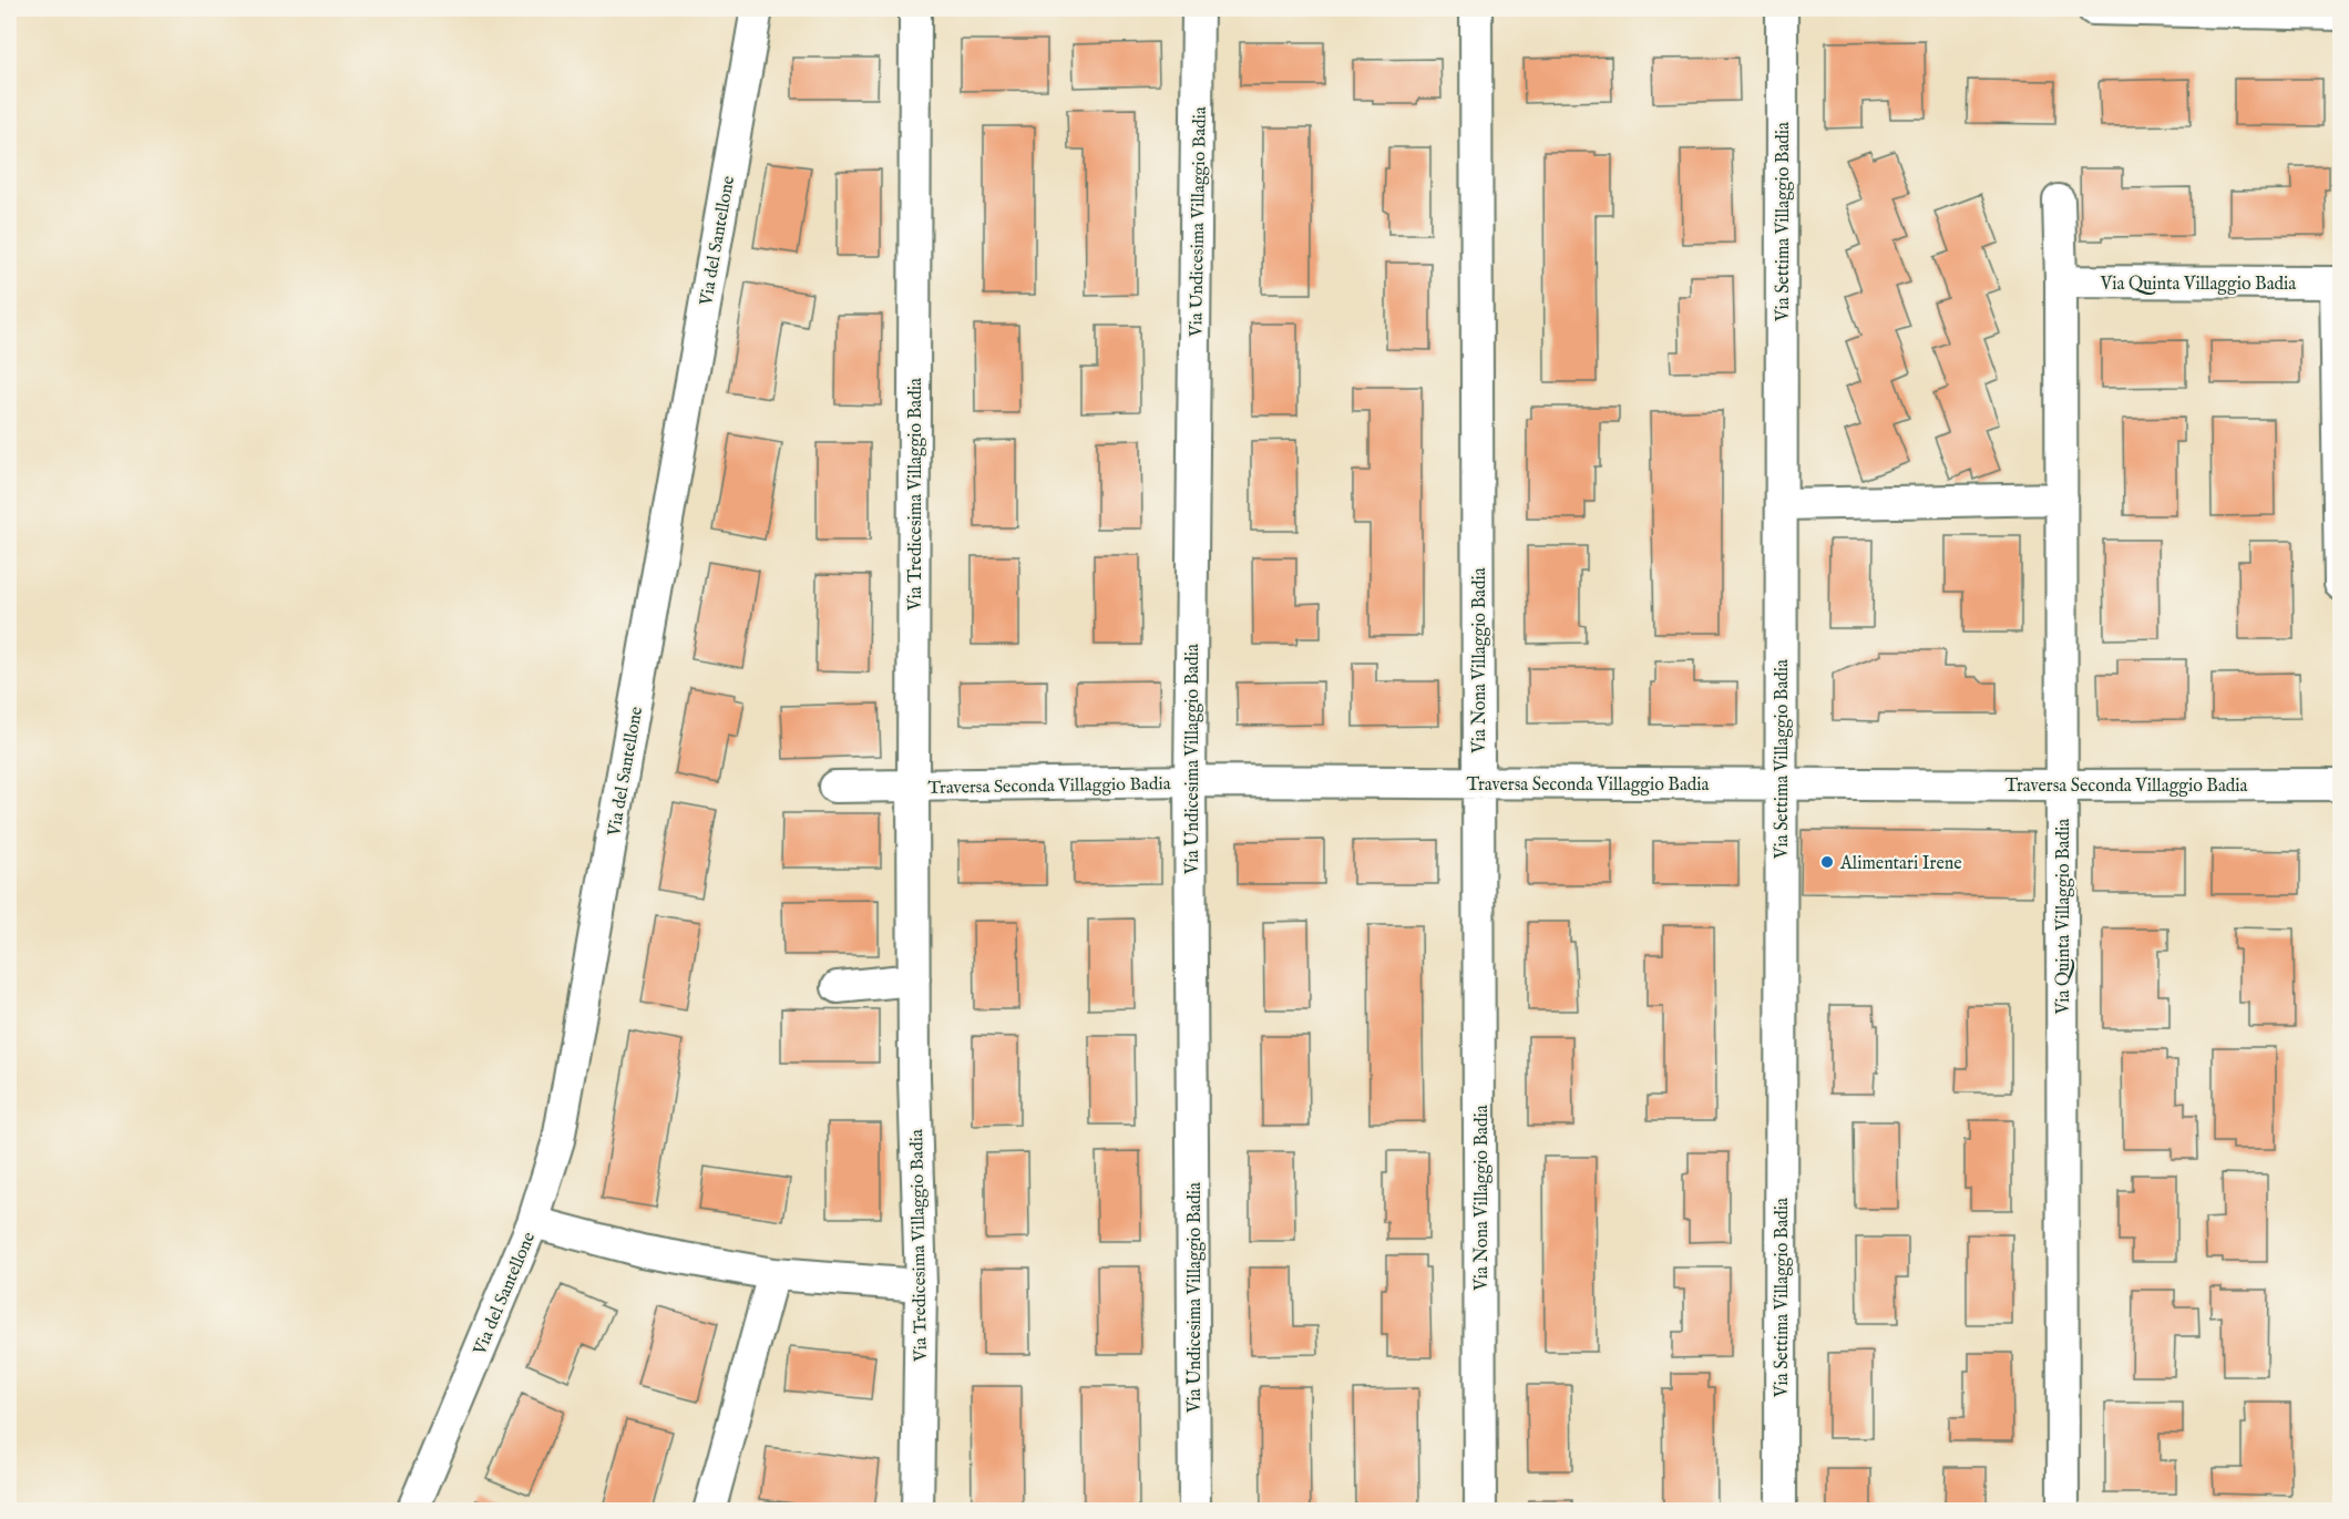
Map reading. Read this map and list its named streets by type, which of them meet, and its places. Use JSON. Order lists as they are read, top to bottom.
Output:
{
  "streets": {
    "street": [
      "Via Undicesima Villaggio Badia",
      "Via Settima Villaggio Badia",
      "Via del Santellone",
      "Via Quinta Villaggio Badia",
      "Via Tredicesima Villaggio Badia",
      "Via Nona Villaggio Badia",
      "Traversa Seconda Villaggio Badia"
    ]
  },
  "crossings": [
    ["Via Undicesima Villaggio Badia", "Traversa Seconda Villaggio Badia"],
    ["Via Settima Villaggio Badia", "Traversa Seconda Villaggio Badia"],
    ["Via Quinta Villaggio Badia", "Traversa Seconda Villaggio Badia"],
    ["Via Tredicesima Villaggio Badia", "Traversa Seconda Villaggio Badia"],
    ["Via Nona Villaggio Badia", "Traversa Seconda Villaggio Badia"]
  ],
  "places": ["Alimentari Irene"]
}
